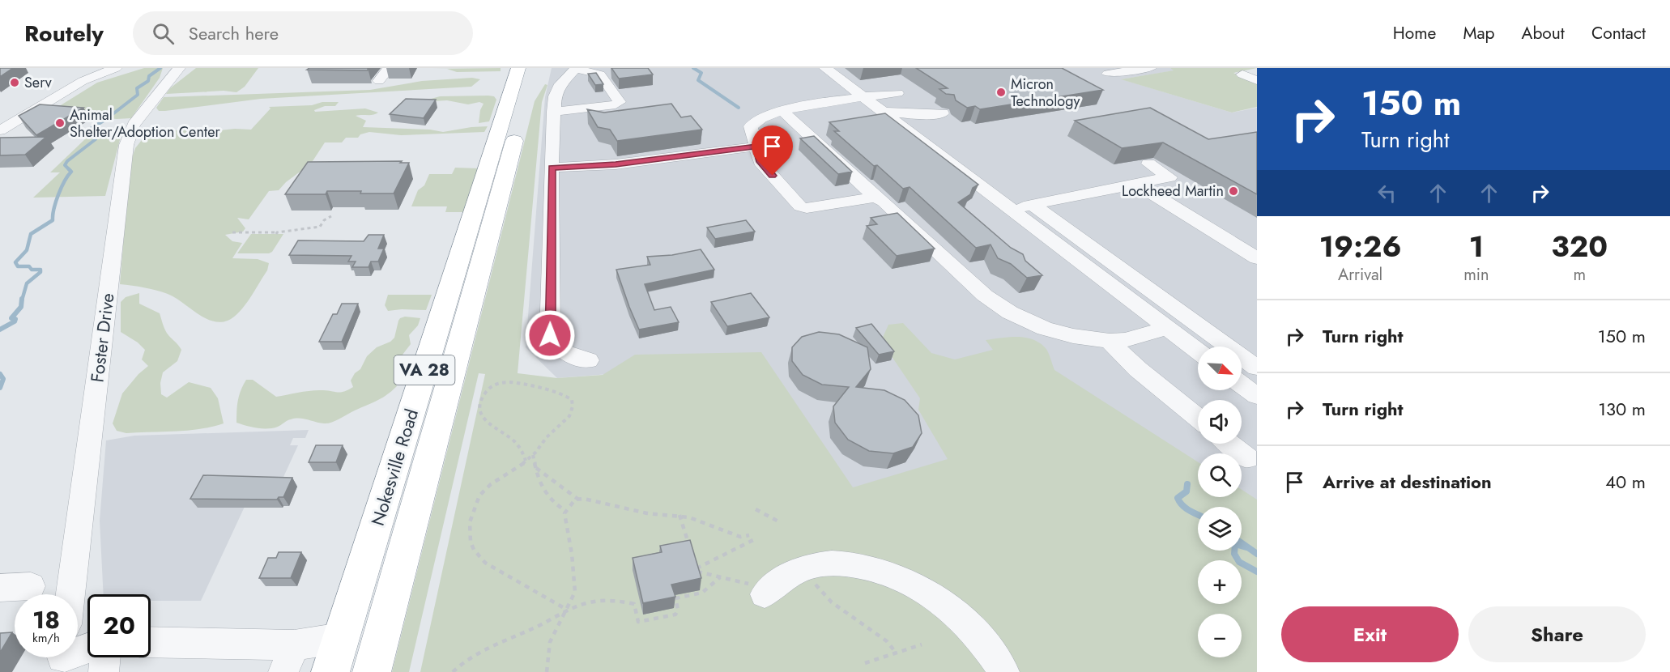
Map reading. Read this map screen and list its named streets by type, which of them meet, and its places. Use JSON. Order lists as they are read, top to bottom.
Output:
{
  "streets": {
    "highway": ["VA 28", "Nokesville Road"],
    "street": ["Foster Drive"]
  },
  "places": [
    "Serv",
    "Micron Technology",
    "Animal Shelter/Adoption Center",
    "Lockheed Martin"
  ],
  "north": "bottom right",
  "page": {
    "header": "Routely",
    "search": "Search here",
    "nav": [
      "Home",
      "Map",
      "About",
      "Contact"
    ],
    "turn": ["150 m", "Turn right"],
    "eta": [
      "19:26",
      "Arrival",
      "1",
      "min",
      "320",
      "m"
    ],
    "list": [
      {
        "name": "Turn right",
        "value": "150 m"
      },
      {
        "name": "Turn right",
        "value": "130 m"
      },
      {
        "name": "Arrive at destination",
        "value": "40 m"
      }
    ],
    "map_buttons": ["+", "−"],
    "speed": "18 km/h",
    "limit": "20",
    "buttons": ["Exit", "Share"]
  }
}
